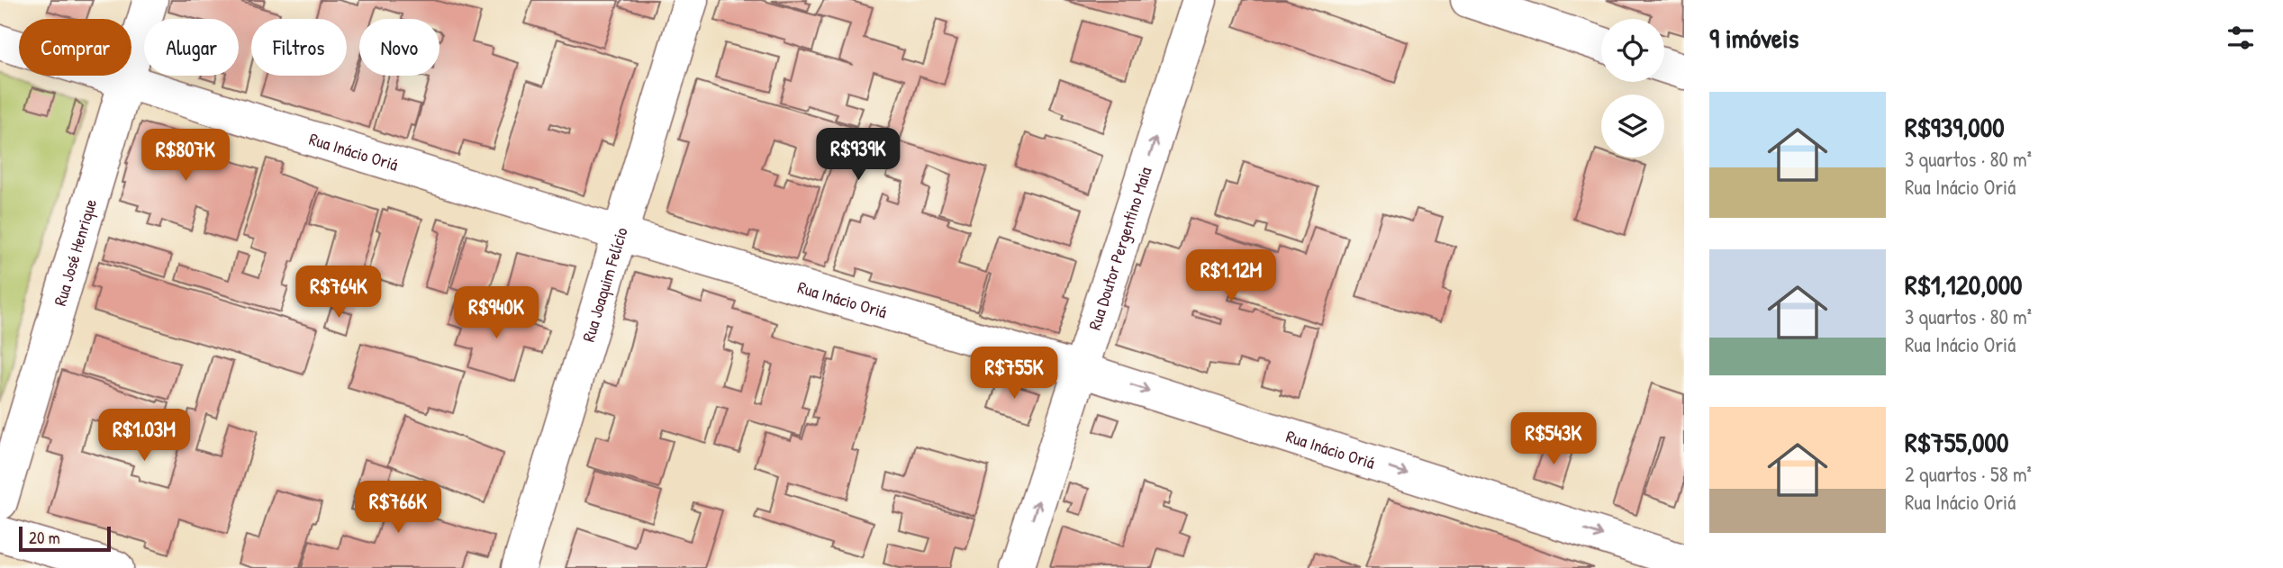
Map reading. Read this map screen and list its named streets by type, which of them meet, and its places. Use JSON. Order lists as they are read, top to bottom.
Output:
{
  "streets": {
    "street": [
      "Rua Inácio Oriá",
      "Rua Doutor Pergentino Maia",
      "Rua José Henrique",
      "Rua Joaquim Felício"
    ]
  },
  "crossings": [
    ["Rua Inácio Oriá", "Rua Doutor Pergentino Maia"],
    ["Rua Inácio Oriá", "Rua José Henrique"],
    ["Rua Inácio Oriá", "Rua Joaquim Felício"]
  ],
  "one_way": ["Rua Inácio Oriá", "Rua Doutor Pergentino Maia"],
  "scale_bar": "20 m",
  "page": {
    "heading": "9 imóveis",
    "chip": [
      "Comprar",
      "Alugar",
      "Filtros",
      "Novo"
    ],
    "list": [
      {
        "name": "R$939,000",
        "note": "3 quartos · 80 m² · Rua Inácio Oriá"
      },
      {
        "name": "R$1,120,000",
        "note": "3 quartos · 80 m² · Rua Inácio Oriá"
      },
      {
        "name": "R$755,000",
        "note": "2 quartos · 58 m² · Rua Inácio Oriá"
      }
    ],
    "price": [
      "R$939K",
      "R$807K",
      "R$1.12M",
      "R$764K",
      "R$940K",
      "R$755K",
      "R$1.03M",
      "R$543K",
      "R$766K"
    ],
    "scale": "20 m"
  }
}
